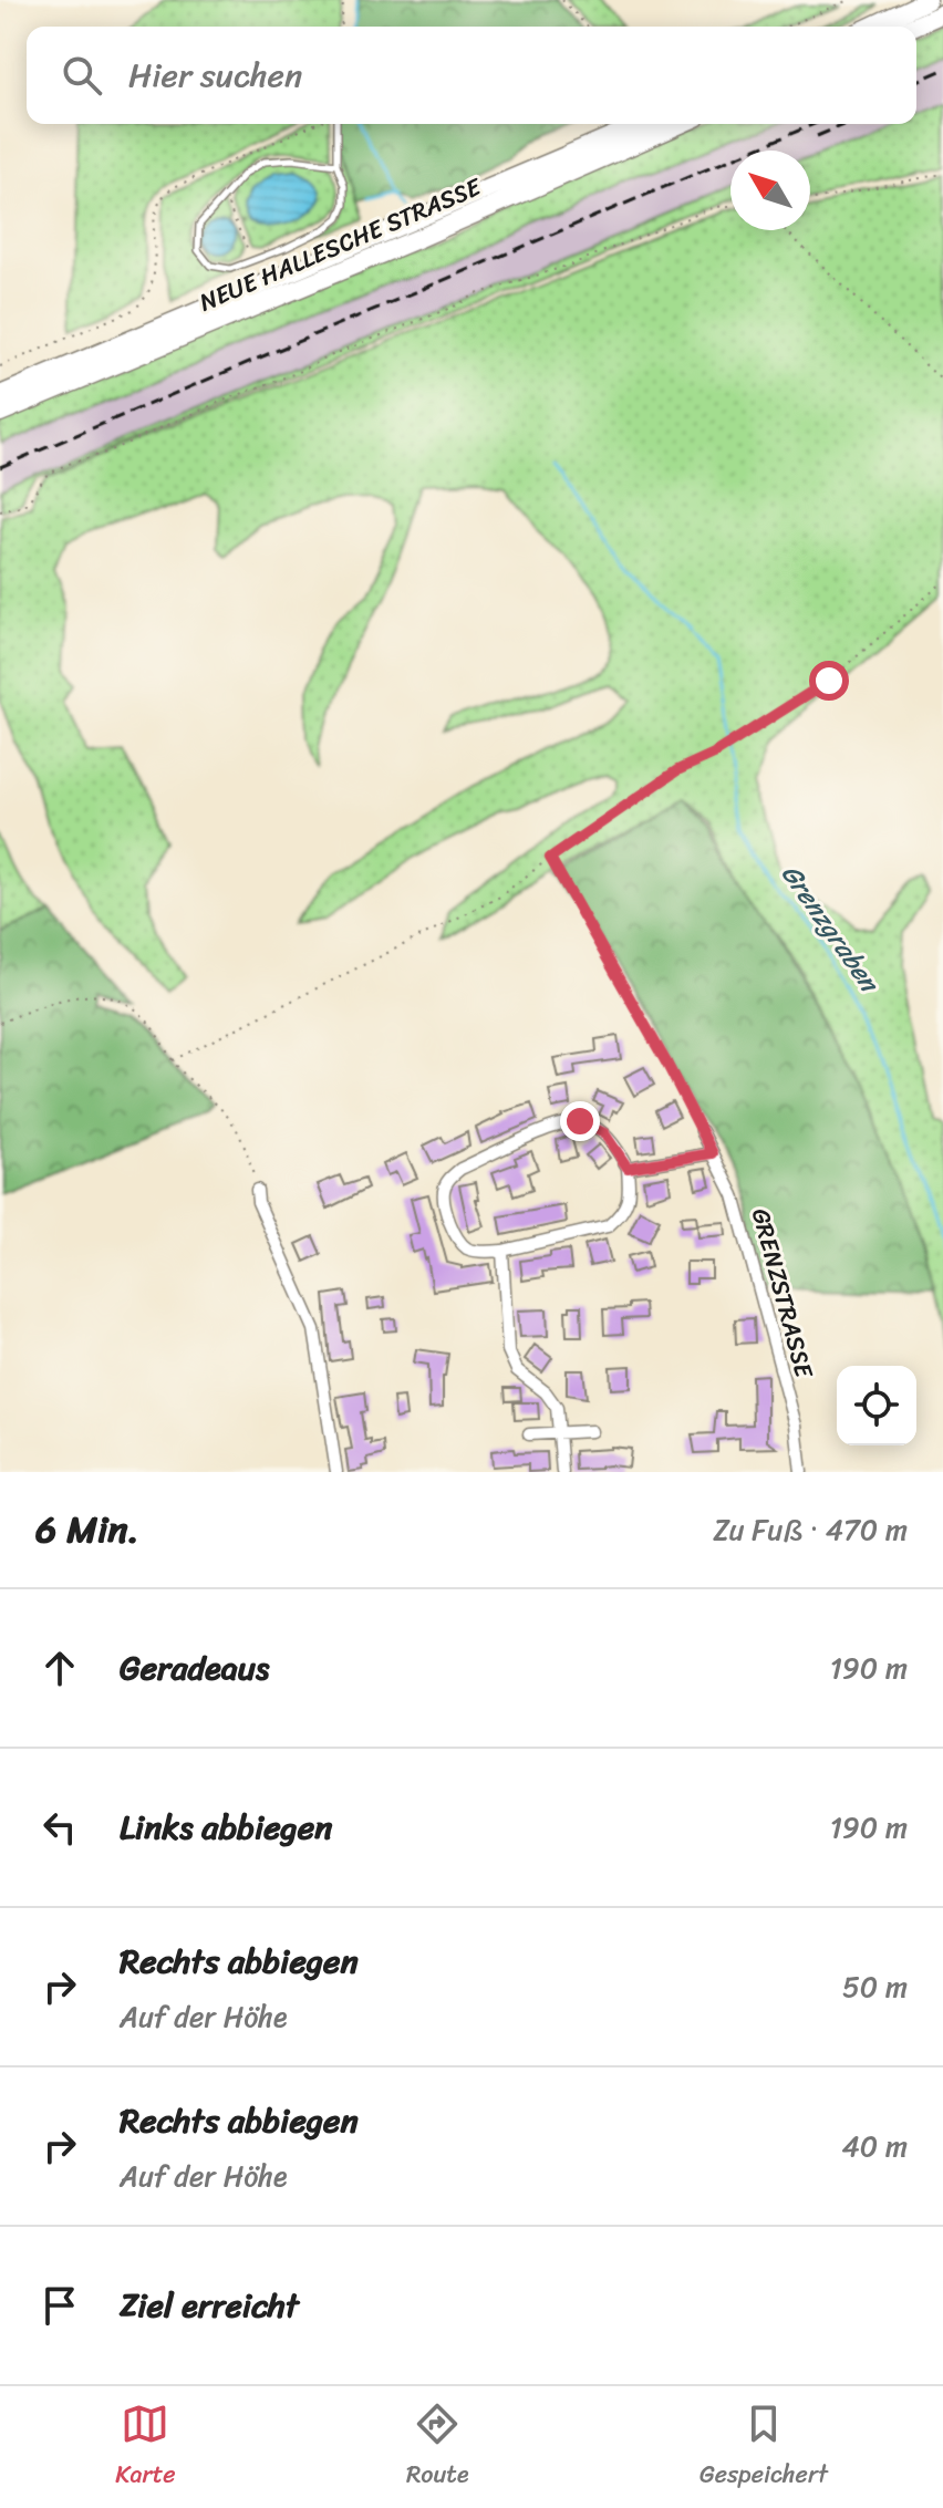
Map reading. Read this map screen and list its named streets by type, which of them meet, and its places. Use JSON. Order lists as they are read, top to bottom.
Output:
{
  "streets": {
    "main road": ["NEUE HALLESCHE STRASSE"],
    "street": ["GRENZSTRASSE"]
  },
  "water": ["Grenzgraben"],
  "north": "top left",
  "page": {
    "search": "Hier suchen",
    "heading": ["6 Min.", "Zu Fuß · 470 m"],
    "list": [
      ["Geradeaus", "190 m"],
      ["Links abbiegen", "190 m"],
      ["Rechts abbiegen", "Auf der Höhe", "50 m"],
      ["Rechts abbiegen", "Auf der Höhe", "40 m"],
      "Ziel erreicht"
    ],
    "nav": ["Karte", "Route", "Gespeichert"]
  }
}
